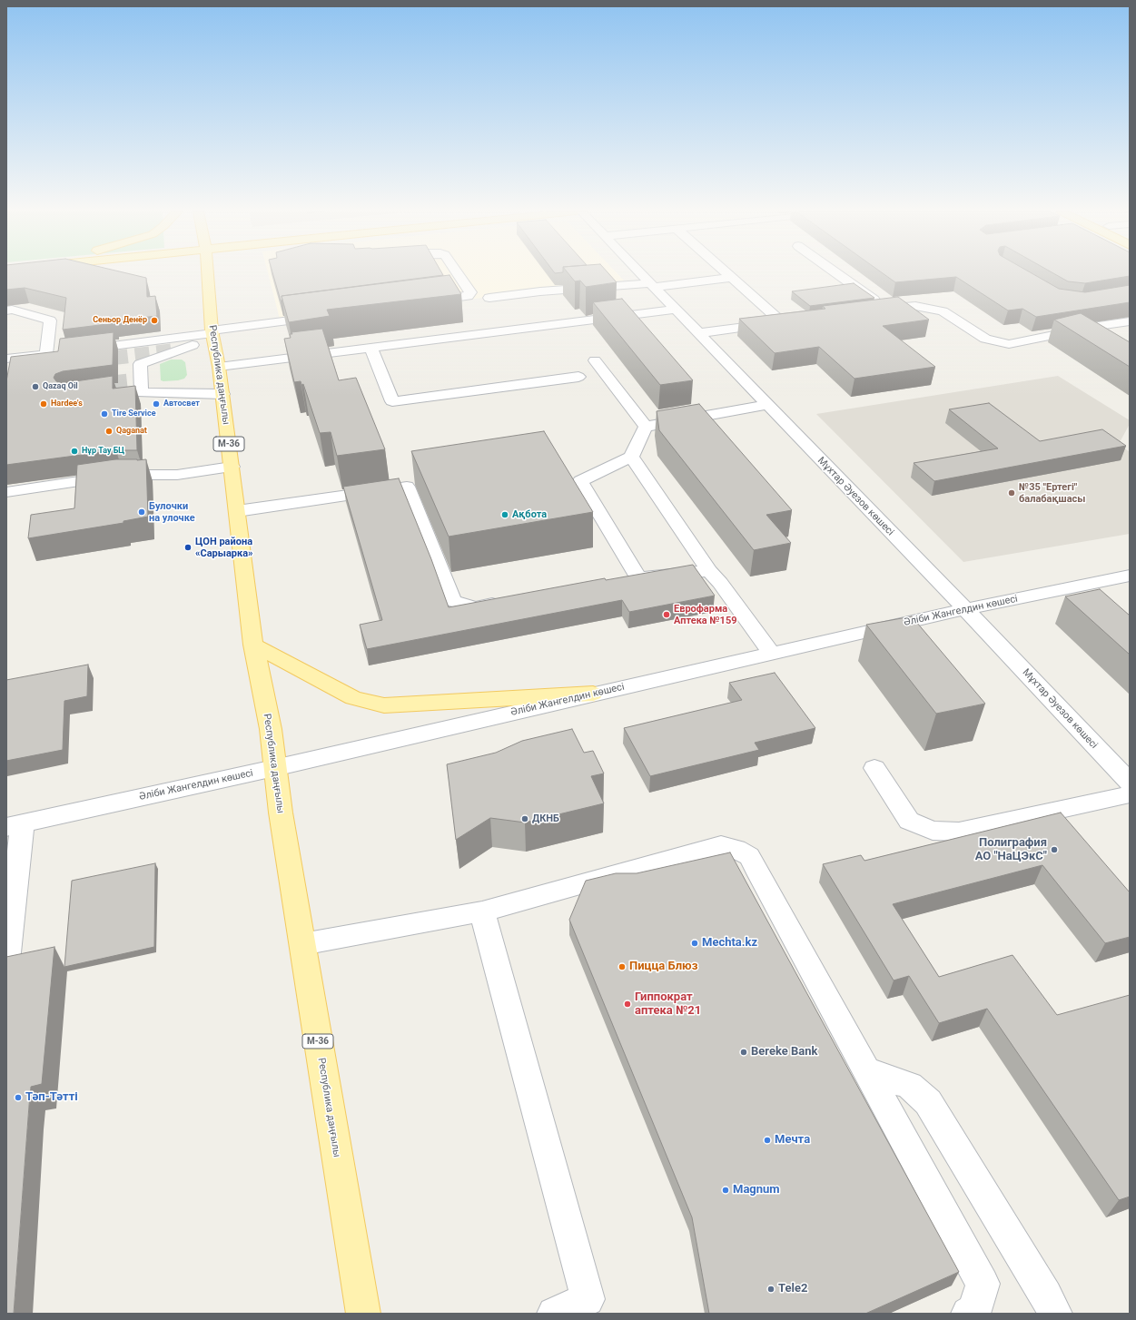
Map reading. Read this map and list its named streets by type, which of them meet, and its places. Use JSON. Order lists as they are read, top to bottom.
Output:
{
  "streets": {
    "main road": ["Республика даңғылы", "M-36"],
    "street": ["Мұхтар Әуезов көшесі", "Әліби Жангелдин көшесі"]
  },
  "crossings": [
    ["Республика даңғылы", "Әліби Жангелдин көшесі"],
    ["Мұхтар Әуезов көшесі", "Әліби Жангелдин көшесі"]
  ],
  "places": [
    "Сеньор Денёр",
    "Qazaq Oil",
    "Hardee's",
    "Автосвет",
    "Tire Service",
    "Qaganat",
    "Нұр Тау БЦ",
    "№35 \"Ертегі\" балабақшасы",
    "Булочки на улочке",
    "Ақбота",
    "ЦОН района «Сарыарка»",
    "Еврофарма Аптека №159",
    "ДКНБ",
    "Полиграфия АО \"НаЦЭкС\"",
    "Mechta.kz",
    "Пицца Блюз",
    "Гиппократ аптека №21",
    "Bereke Bank",
    "Тәп-Тәтті",
    "Мечта",
    "Magnum",
    "Tele2"
  ]
}
